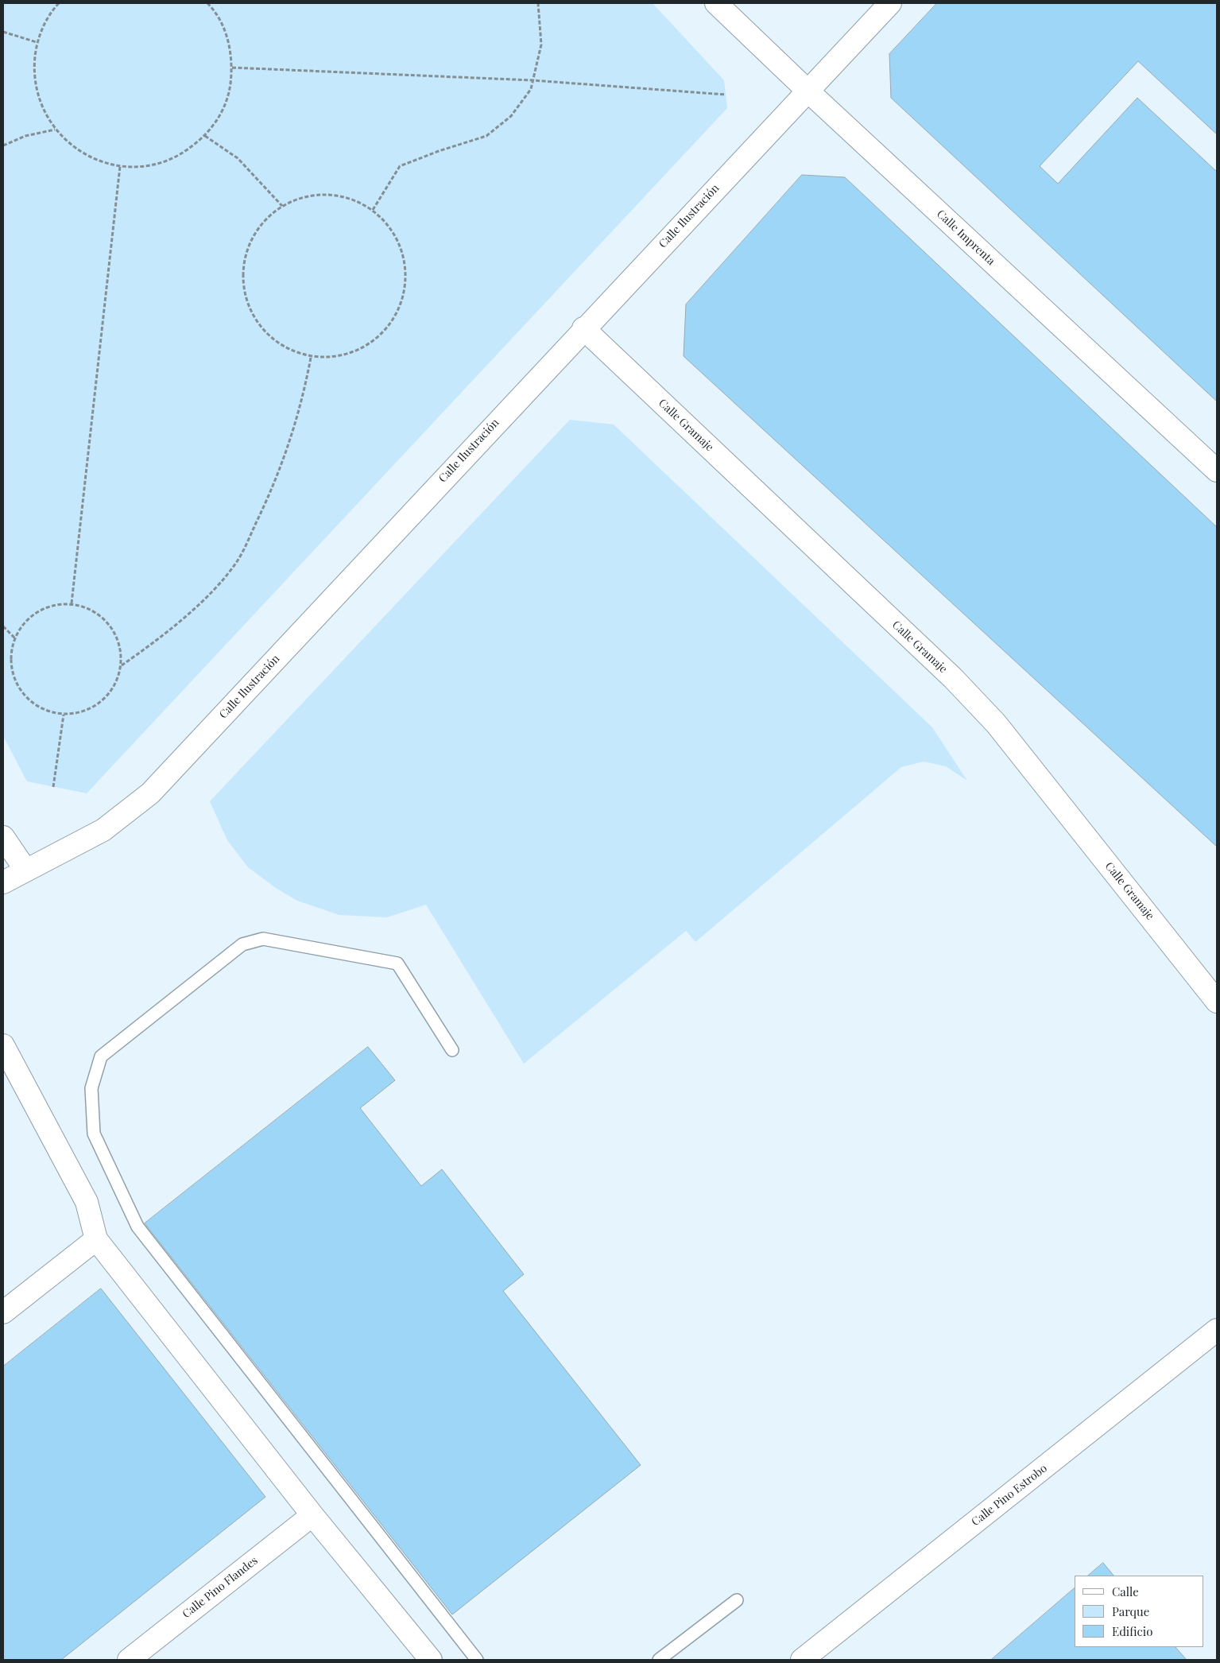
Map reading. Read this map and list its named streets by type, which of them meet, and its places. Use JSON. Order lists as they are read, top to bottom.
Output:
{
  "streets": {
    "street": [
      "Calle Ilustración",
      "Calle Imprenta",
      "Calle Gramaje",
      "Calle Pino Estrobo",
      "Calle Pino Flandes"
    ]
  },
  "crossings": [
    ["Calle Ilustración", "Calle Imprenta"],
    ["Calle Ilustración", "Calle Gramaje"]
  ],
  "legend": ["Calle", "Parque", "Edificio"]
}
